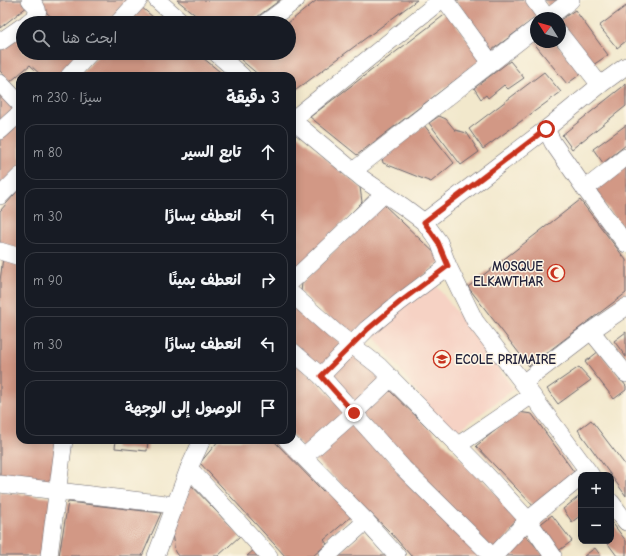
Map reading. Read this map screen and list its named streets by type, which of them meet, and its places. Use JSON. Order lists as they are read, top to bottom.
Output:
{
  "places": {
    "mosque": ["MOSQUE ELKAWTHAR"],
    "school or university": ["ECOLE PRIMAIRE"]
  },
  "north": "top left",
  "page": {
    "search": "ابحث هنا",
    "heading": ["3 دقيقة", "سيرًا · 230 m"],
    "list": [
      ["تابع السير", "80 m"],
      ["انعطف يسارًا", "30 m"],
      ["انعطف يمينًا", "90 m"],
      ["انعطف يسارًا", "30 m"],
      "الوصول إلى الوجهة"
    ],
    "map_buttons": ["+", "−"]
  }
}
